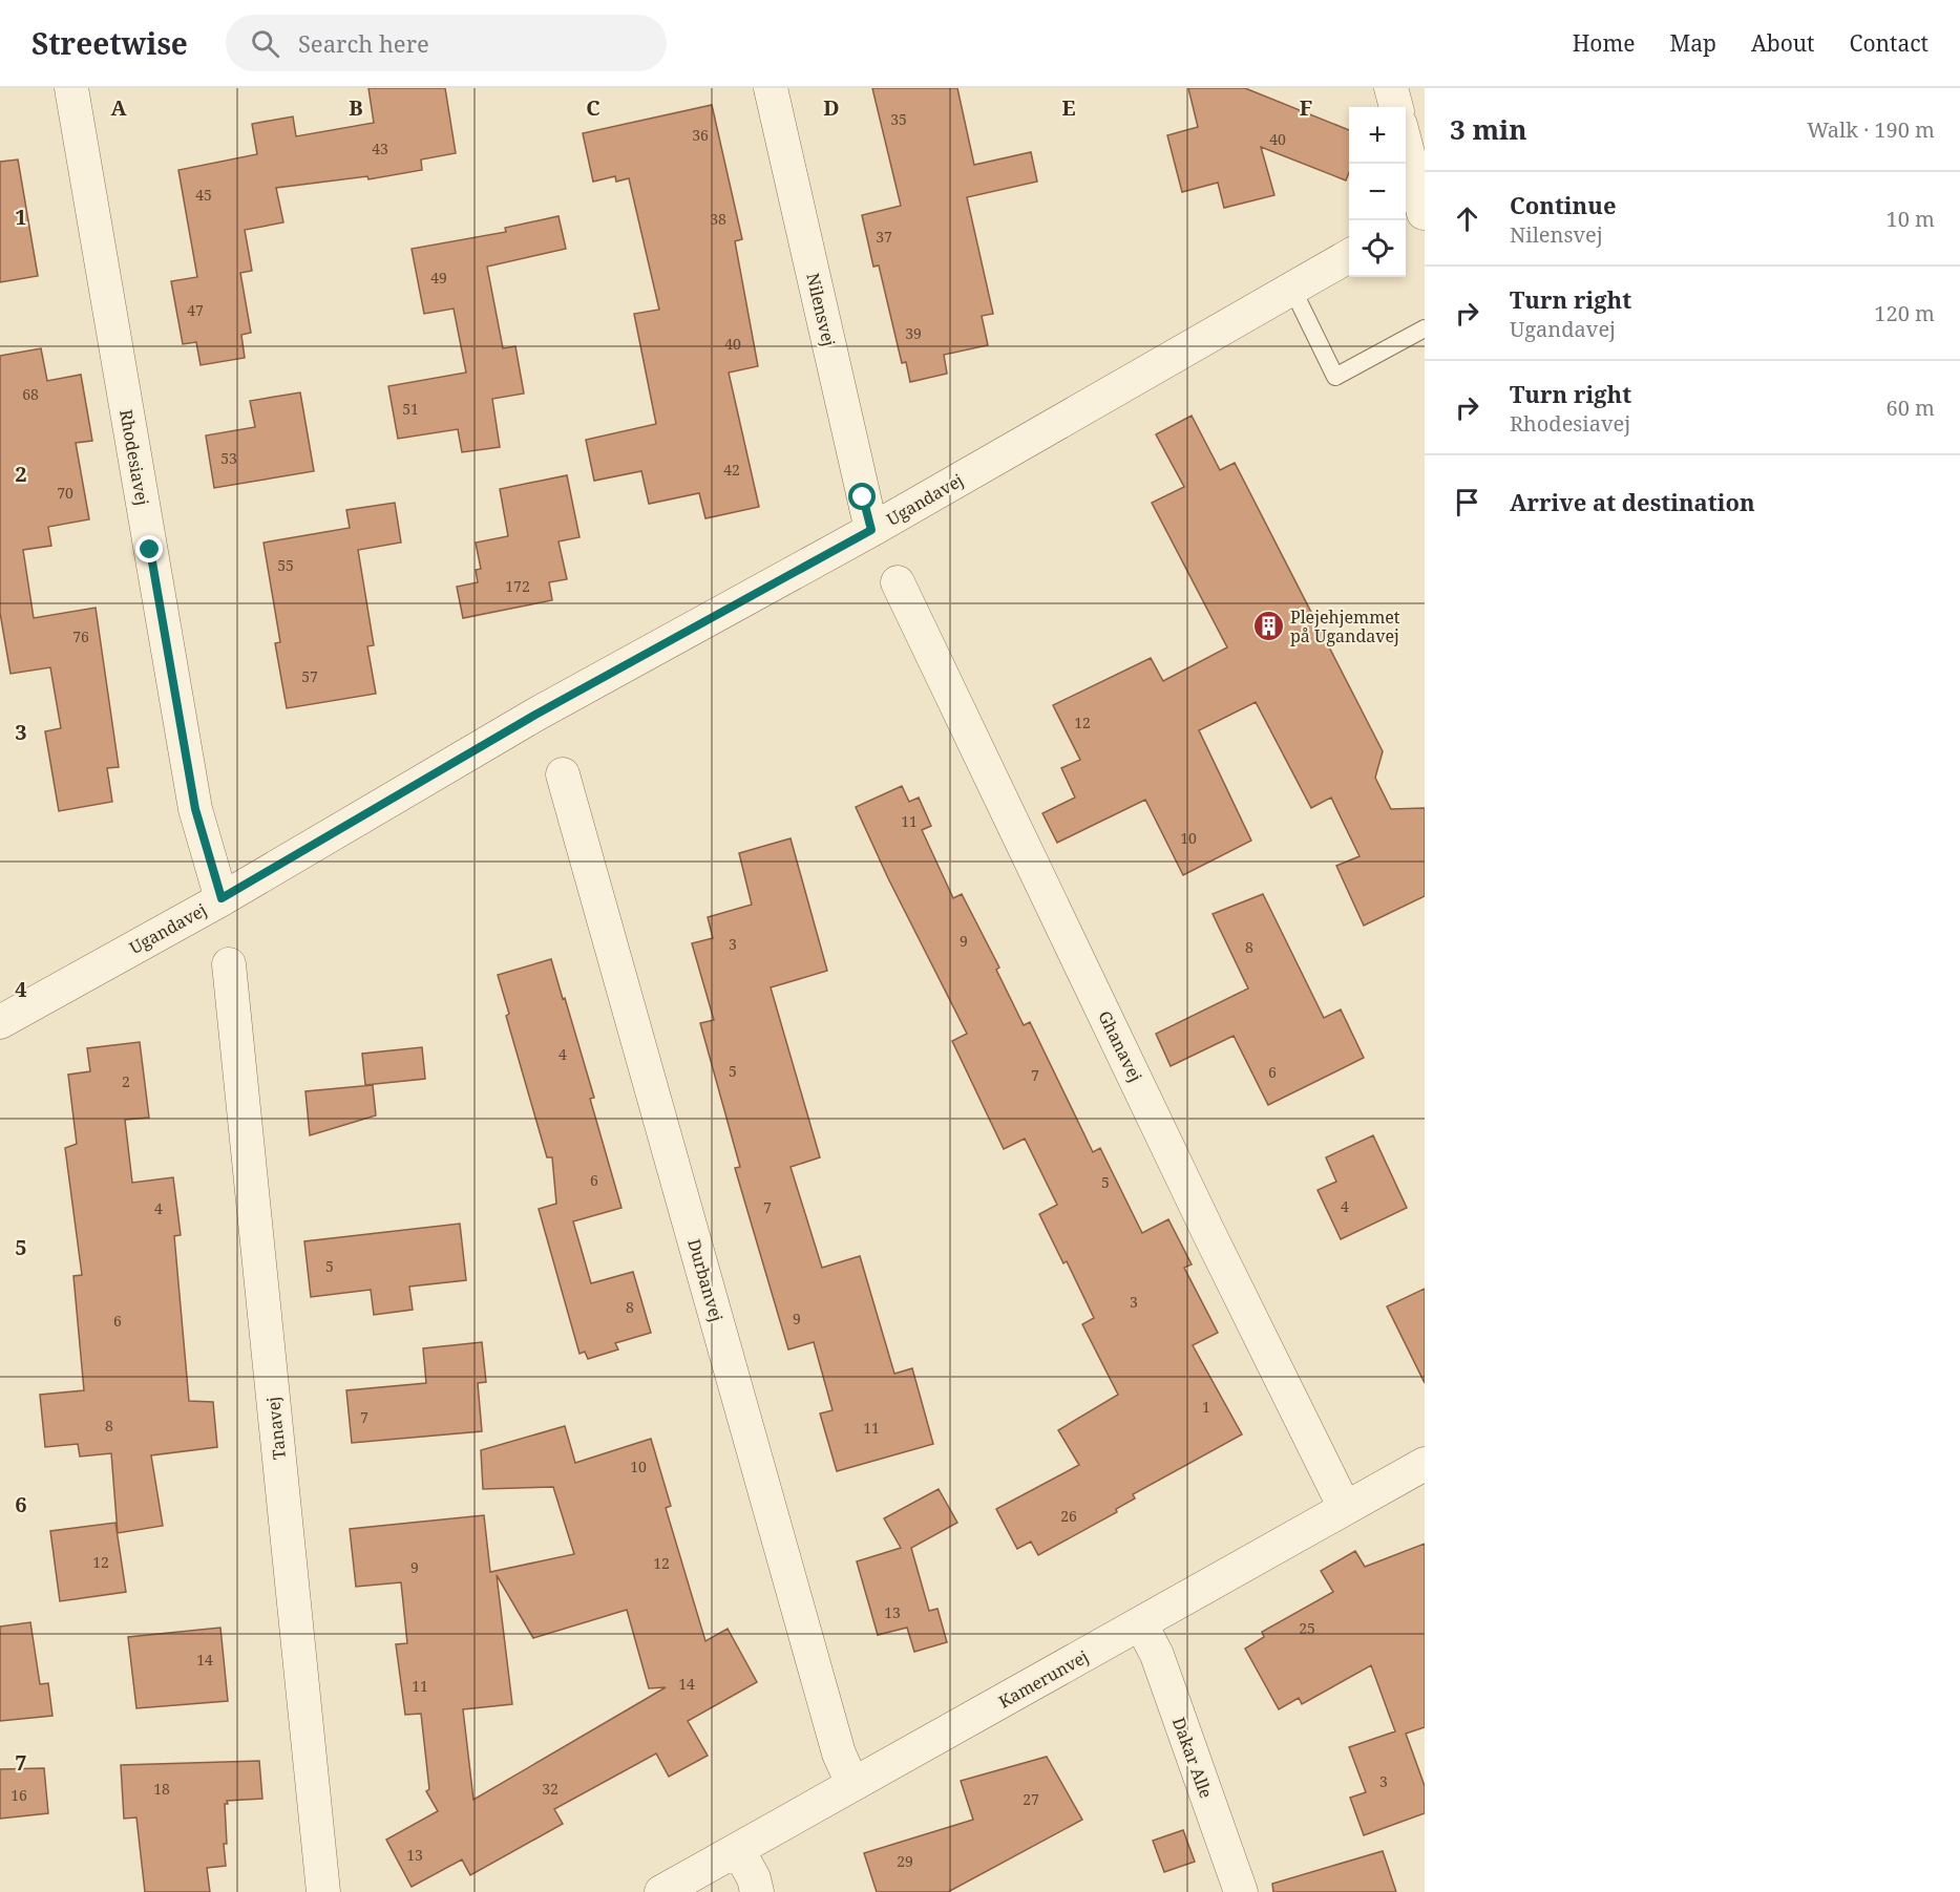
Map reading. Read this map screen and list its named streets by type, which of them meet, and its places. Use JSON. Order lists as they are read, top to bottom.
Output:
{
  "streets": {
    "street": [
      "Nilensvej",
      "Rhodesiavej",
      "Ugandavej",
      "Ghanavej",
      "Durbanvej",
      "Tanavej",
      "Kamerunvej",
      "Dakar Alle"
    ]
  },
  "crossings": [
    ["Nilensvej", "Ugandavej"],
    ["Rhodesiavej", "Ugandavej"],
    ["Ghanavej", "Kamerunvej"],
    ["Durbanvej", "Kamerunvej"],
    ["Kamerunvej", "Dakar Alle"]
  ],
  "places": {
    "building": ["Plejehjemmet på Ugandavej"]
  },
  "house_numbers": [
    "35",
    "36",
    "40",
    "43",
    "45",
    "38",
    "37",
    "49",
    "47",
    "39",
    "40",
    "68",
    "51",
    "53",
    "42",
    "70",
    "55",
    "172",
    "76",
    "57",
    "12",
    "11",
    "10",
    "9",
    "3",
    "8",
    "4",
    "5",
    "6",
    "7",
    "2",
    "6",
    "5",
    "4",
    "7",
    "4",
    "5",
    "3",
    "8",
    "9",
    "6",
    "1",
    "7",
    "8",
    "11",
    "10",
    "26",
    "12",
    "12",
    "9",
    "13",
    "25",
    "14",
    "14",
    "11",
    "3",
    "18",
    "32",
    "16",
    "27",
    "13",
    "29"
  ],
  "page": {
    "header": "Streetwise",
    "search": "Search here",
    "nav": [
      "Home",
      "Map",
      "About",
      "Contact"
    ],
    "heading": ["3 min", "Walk · 190 m"],
    "map_buttons": ["+", "−"],
    "list": [
      ["Continue", "Nilensvej", "10 m"],
      ["Turn right", "Ugandavej", "120 m"],
      ["Turn right", "Rhodesiavej", "60 m"],
      "Arrive at destination"
    ]
  },
  "grid": {
    "columns": [
      "A",
      "B",
      "C",
      "D",
      "E",
      "F"
    ],
    "rows": [
      "1",
      "2",
      "3",
      "4",
      "5",
      "6",
      "7"
    ]
  }
}
